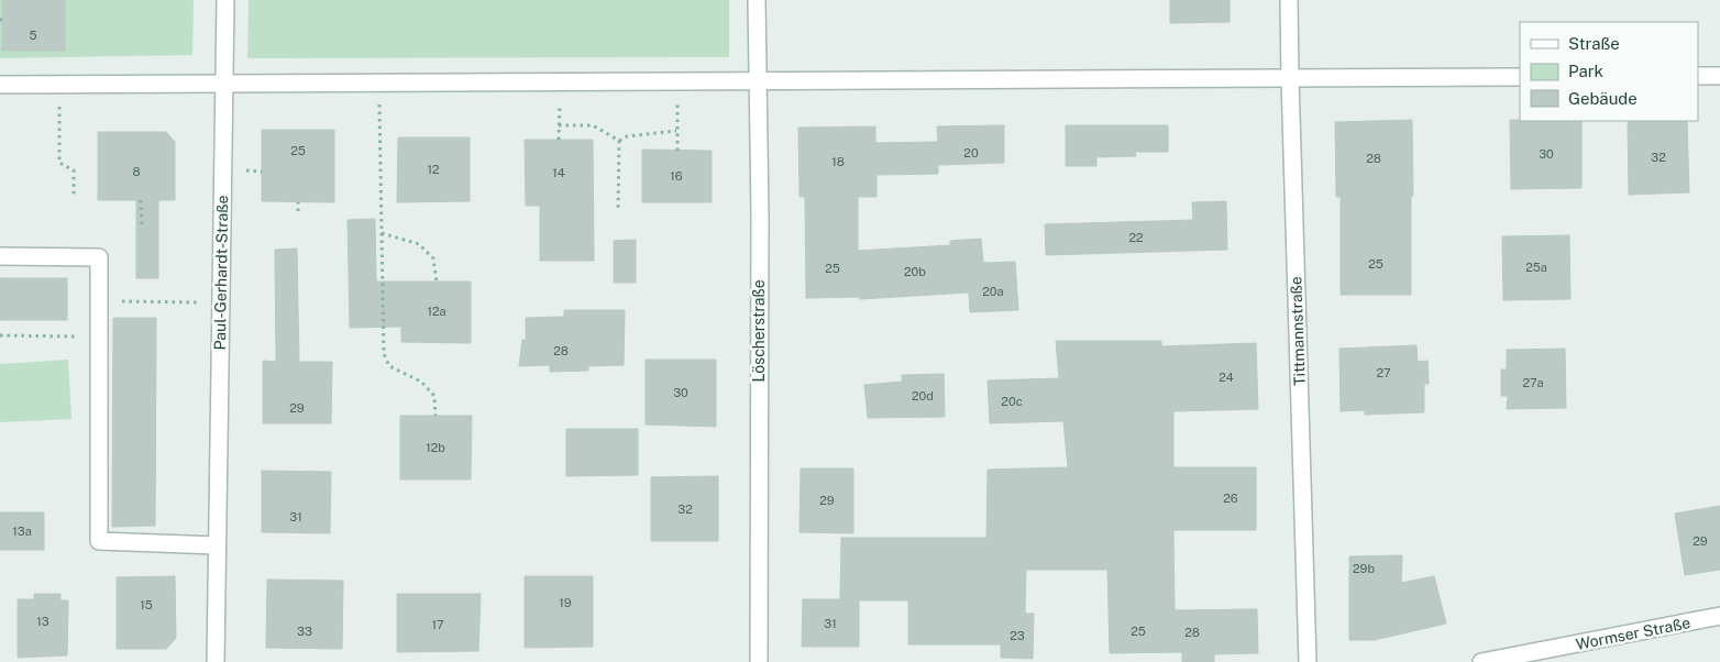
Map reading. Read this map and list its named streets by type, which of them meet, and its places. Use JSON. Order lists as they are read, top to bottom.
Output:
{
  "streets": {
    "street": [
      "Paul-Gerhardt-Straße",
      "Löscherstraße",
      "Tittmannstraße",
      "Wormser Straße"
    ]
  },
  "house_numbers": [
    "5",
    "25",
    "20",
    "30",
    "32",
    "28",
    "18",
    "12",
    "8",
    "14",
    "16",
    "22",
    "25",
    "25a",
    "25",
    "20b",
    "20a",
    "12a",
    "28",
    "27",
    "24",
    "27a",
    "30",
    "20d",
    "20c",
    "29",
    "12b",
    "26",
    "29",
    "32",
    "31",
    "13a",
    "29",
    "29b",
    "19",
    "15",
    "13",
    "31",
    "17",
    "33",
    "25",
    "28",
    "23"
  ],
  "legend": ["Straße", "Park", "Gebäude"]
}
